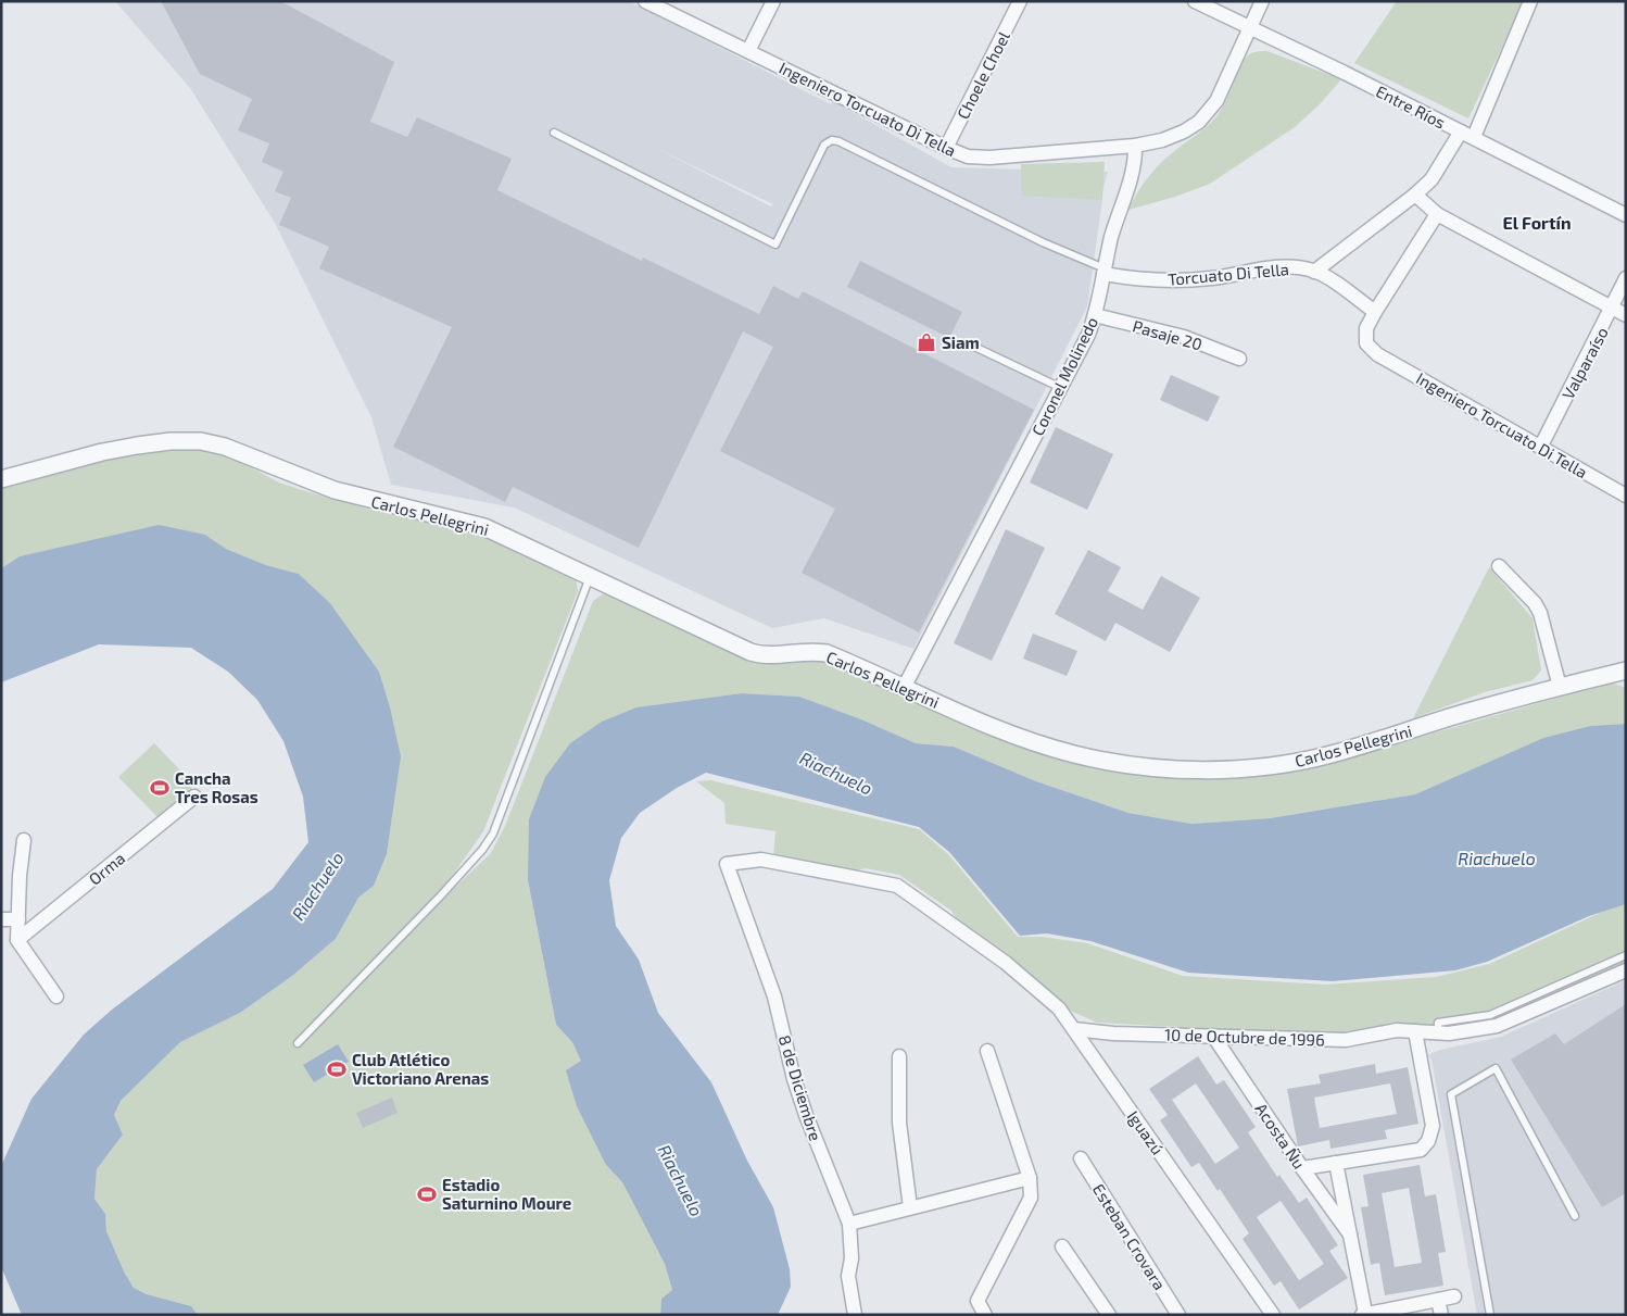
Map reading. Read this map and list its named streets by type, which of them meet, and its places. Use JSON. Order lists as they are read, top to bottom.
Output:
{
  "streets": {
    "street": [
      "Choele Choel",
      "Entre Ríos",
      "Ingeniero Torcuato Di Tella",
      "Torcuato Di Tella",
      "Pasaje 20",
      "Valparaíso",
      "Coronel Molinedo",
      "Carlos Pellegrini",
      "Orma",
      "10 de Octubre de 1996",
      "8 de Diciembre",
      "Iguazú",
      "Acosta Ñu",
      "Esteban Crovara"
    ]
  },
  "crossings": [
    ["Choele Choel", "Ingeniero Torcuato Di Tella"],
    ["Ingeniero Torcuato Di Tella", "Torcuato Di Tella"],
    ["Ingeniero Torcuato Di Tella", "Valparaíso"],
    ["Ingeniero Torcuato Di Tella", "Coronel Molinedo"],
    ["Torcuato Di Tella", "Coronel Molinedo"],
    ["Pasaje 20", "Coronel Molinedo"],
    ["Coronel Molinedo", "Carlos Pellegrini"],
    ["10 de Octubre de 1996", "Iguazú"],
    ["10 de Octubre de 1996", "Acosta Ñu"],
    ["8 de Diciembre", "Iguazú"]
  ],
  "districts": ["El Fortín"],
  "water": ["Riachuelo"],
  "places": {
    "shop": ["Siam"],
    "sports": ["Cancha Tres Rosas", "Club Atlético Victoriano Arenas", "Estadio Saturnino Moure"]
  }
}
